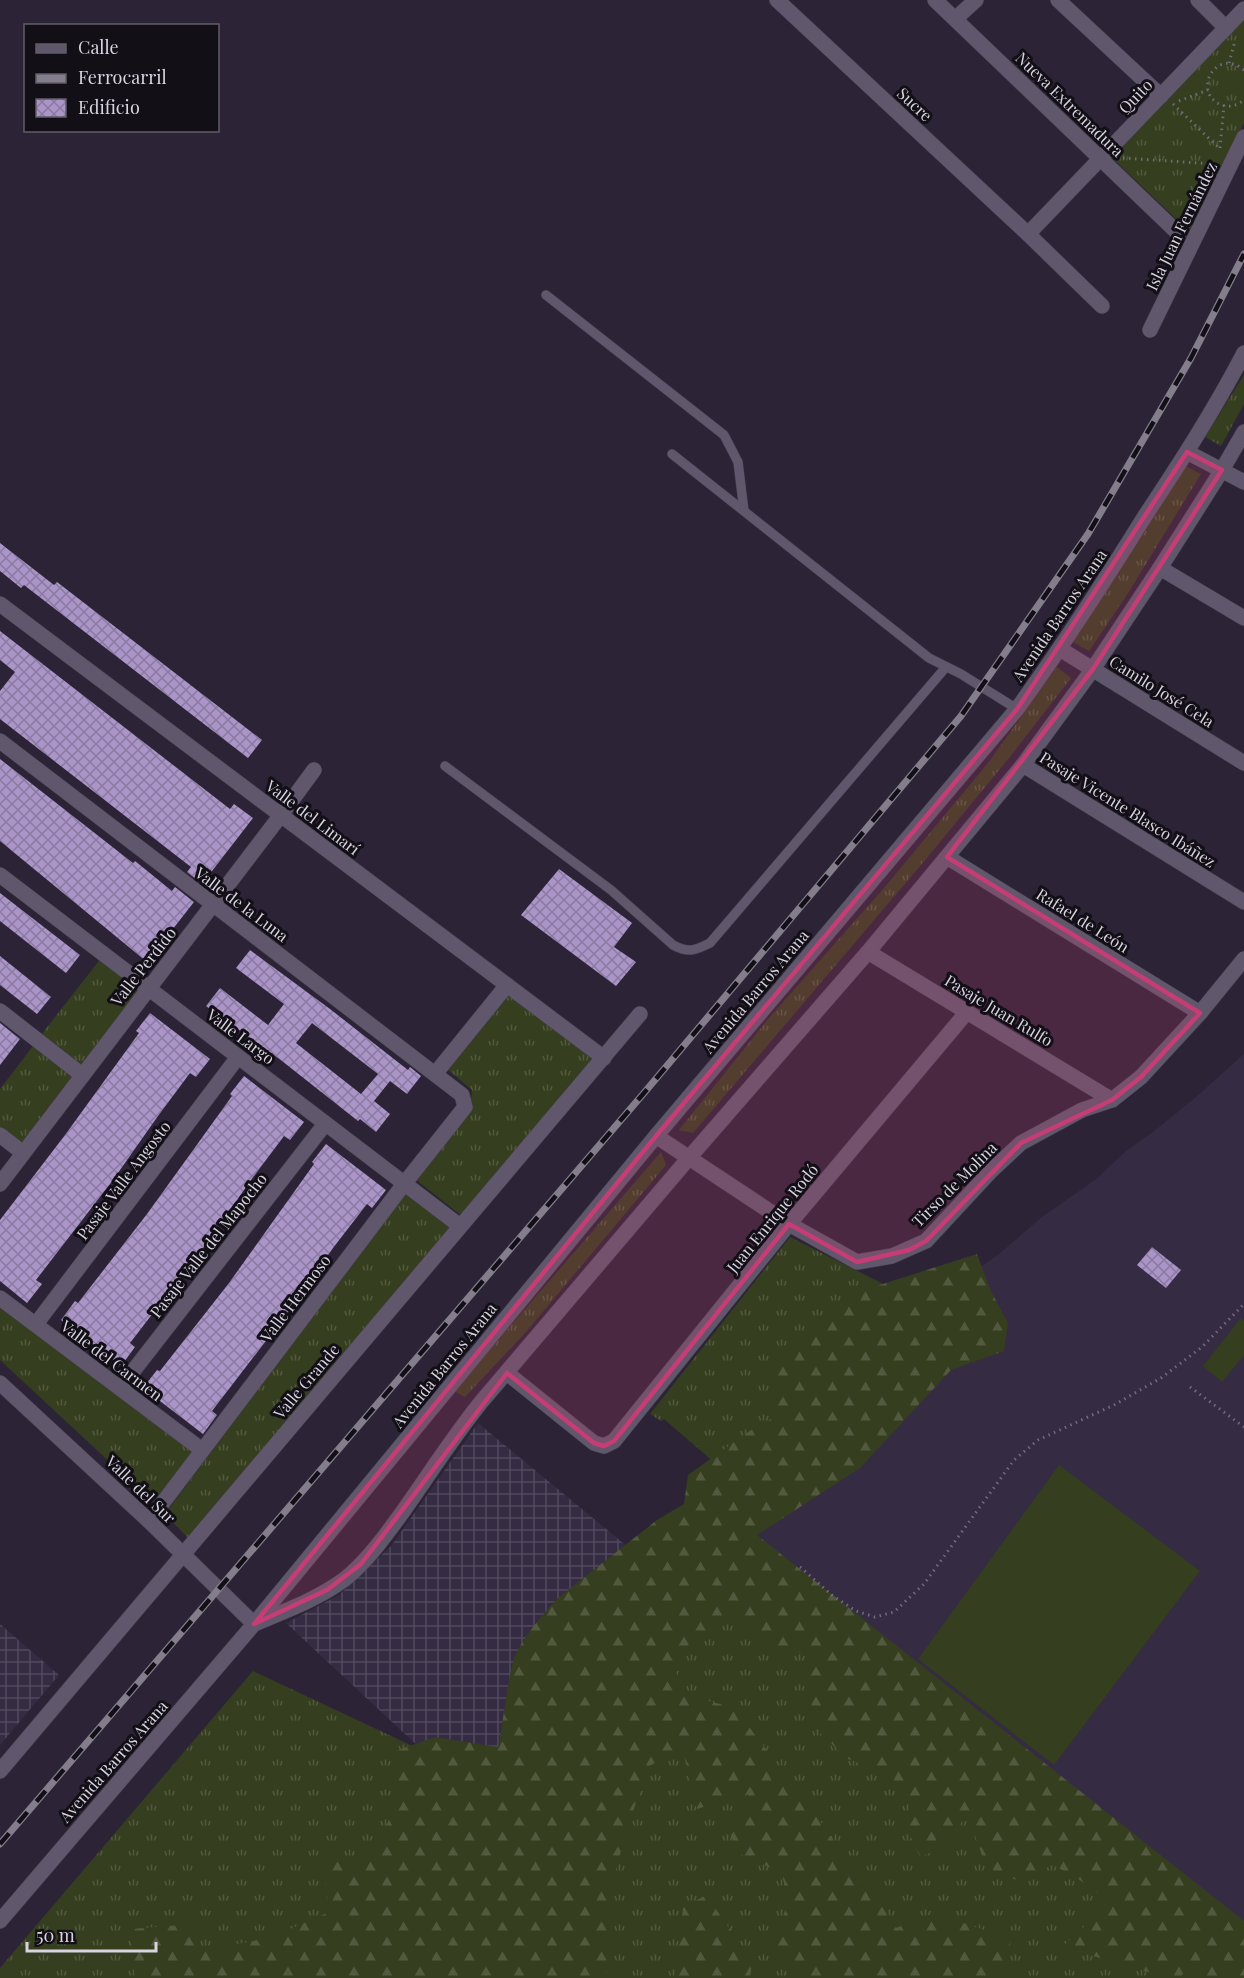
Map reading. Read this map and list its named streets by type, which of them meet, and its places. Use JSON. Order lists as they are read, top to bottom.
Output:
{
  "streets": {
    "street": [
      "Quito",
      "Sucre",
      "Nueva Extremadura",
      "Isla Juan Fernández",
      "Avenida Barros Arana",
      "Camilo José Cela",
      "Pasaje Vicente Blasco Ibáñez",
      "Valle del Limarí",
      "Valle de la Luna",
      "Rafael de León",
      "Valle Perdido",
      "Pasaje Juan Rulfo",
      "Valle Largo",
      "Pasaje Valle Angosto",
      "Tirso de Molina",
      "Juan Enrique Rodó",
      "Pasaje Valle del Mapocho",
      "Valle Hermoso",
      "Valle del Carmen",
      "Valle Grande",
      "Valle del Sur"
    ]
  },
  "crossings": [
    ["Quito", "Sucre"],
    ["Quito", "Nueva Extremadura"],
    ["Avenida Barros Arana", "Camilo José Cela"],
    ["Avenida Barros Arana", "Pasaje Vicente Blasco Ibáñez"],
    ["Avenida Barros Arana", "Rafael de León"],
    ["Avenida Barros Arana", "Pasaje Juan Rulfo"],
    ["Avenida Barros Arana", "Tirso de Molina"],
    ["Avenida Barros Arana", "Juan Enrique Rodó"],
    ["Avenida Barros Arana", "Valle del Sur"],
    ["Valle del Limarí", "Valle Perdido"],
    ["Valle del Limarí", "Valle Grande"],
    ["Valle de la Luna", "Valle Perdido"],
    ["Valle de la Luna", "Valle Hermoso"],
    ["Rafael de León", "Tirso de Molina"],
    ["Valle Perdido", "Valle Largo"],
    ["Pasaje Juan Rulfo", "Tirso de Molina"],
    ["Pasaje Juan Rulfo", "Juan Enrique Rodó"],
    ["Valle Largo", "Pasaje Valle Angosto"],
    ["Valle Largo", "Pasaje Valle del Mapocho"],
    ["Valle Largo", "Valle Hermoso"],
    ["Valle Largo", "Valle Grande"],
    ["Pasaje Valle Angosto", "Valle del Carmen"],
    ["Tirso de Molina", "Juan Enrique Rodó"],
    ["Pasaje Valle del Mapocho", "Valle del Carmen"],
    ["Valle Hermoso", "Valle del Carmen"],
    ["Valle Hermoso", "Valle del Sur"],
    ["Valle Grande", "Valle del Sur"]
  ],
  "legend": ["Calle", "Ferrocarril", "Edificio"],
  "scale_bar": "50 m"
}
